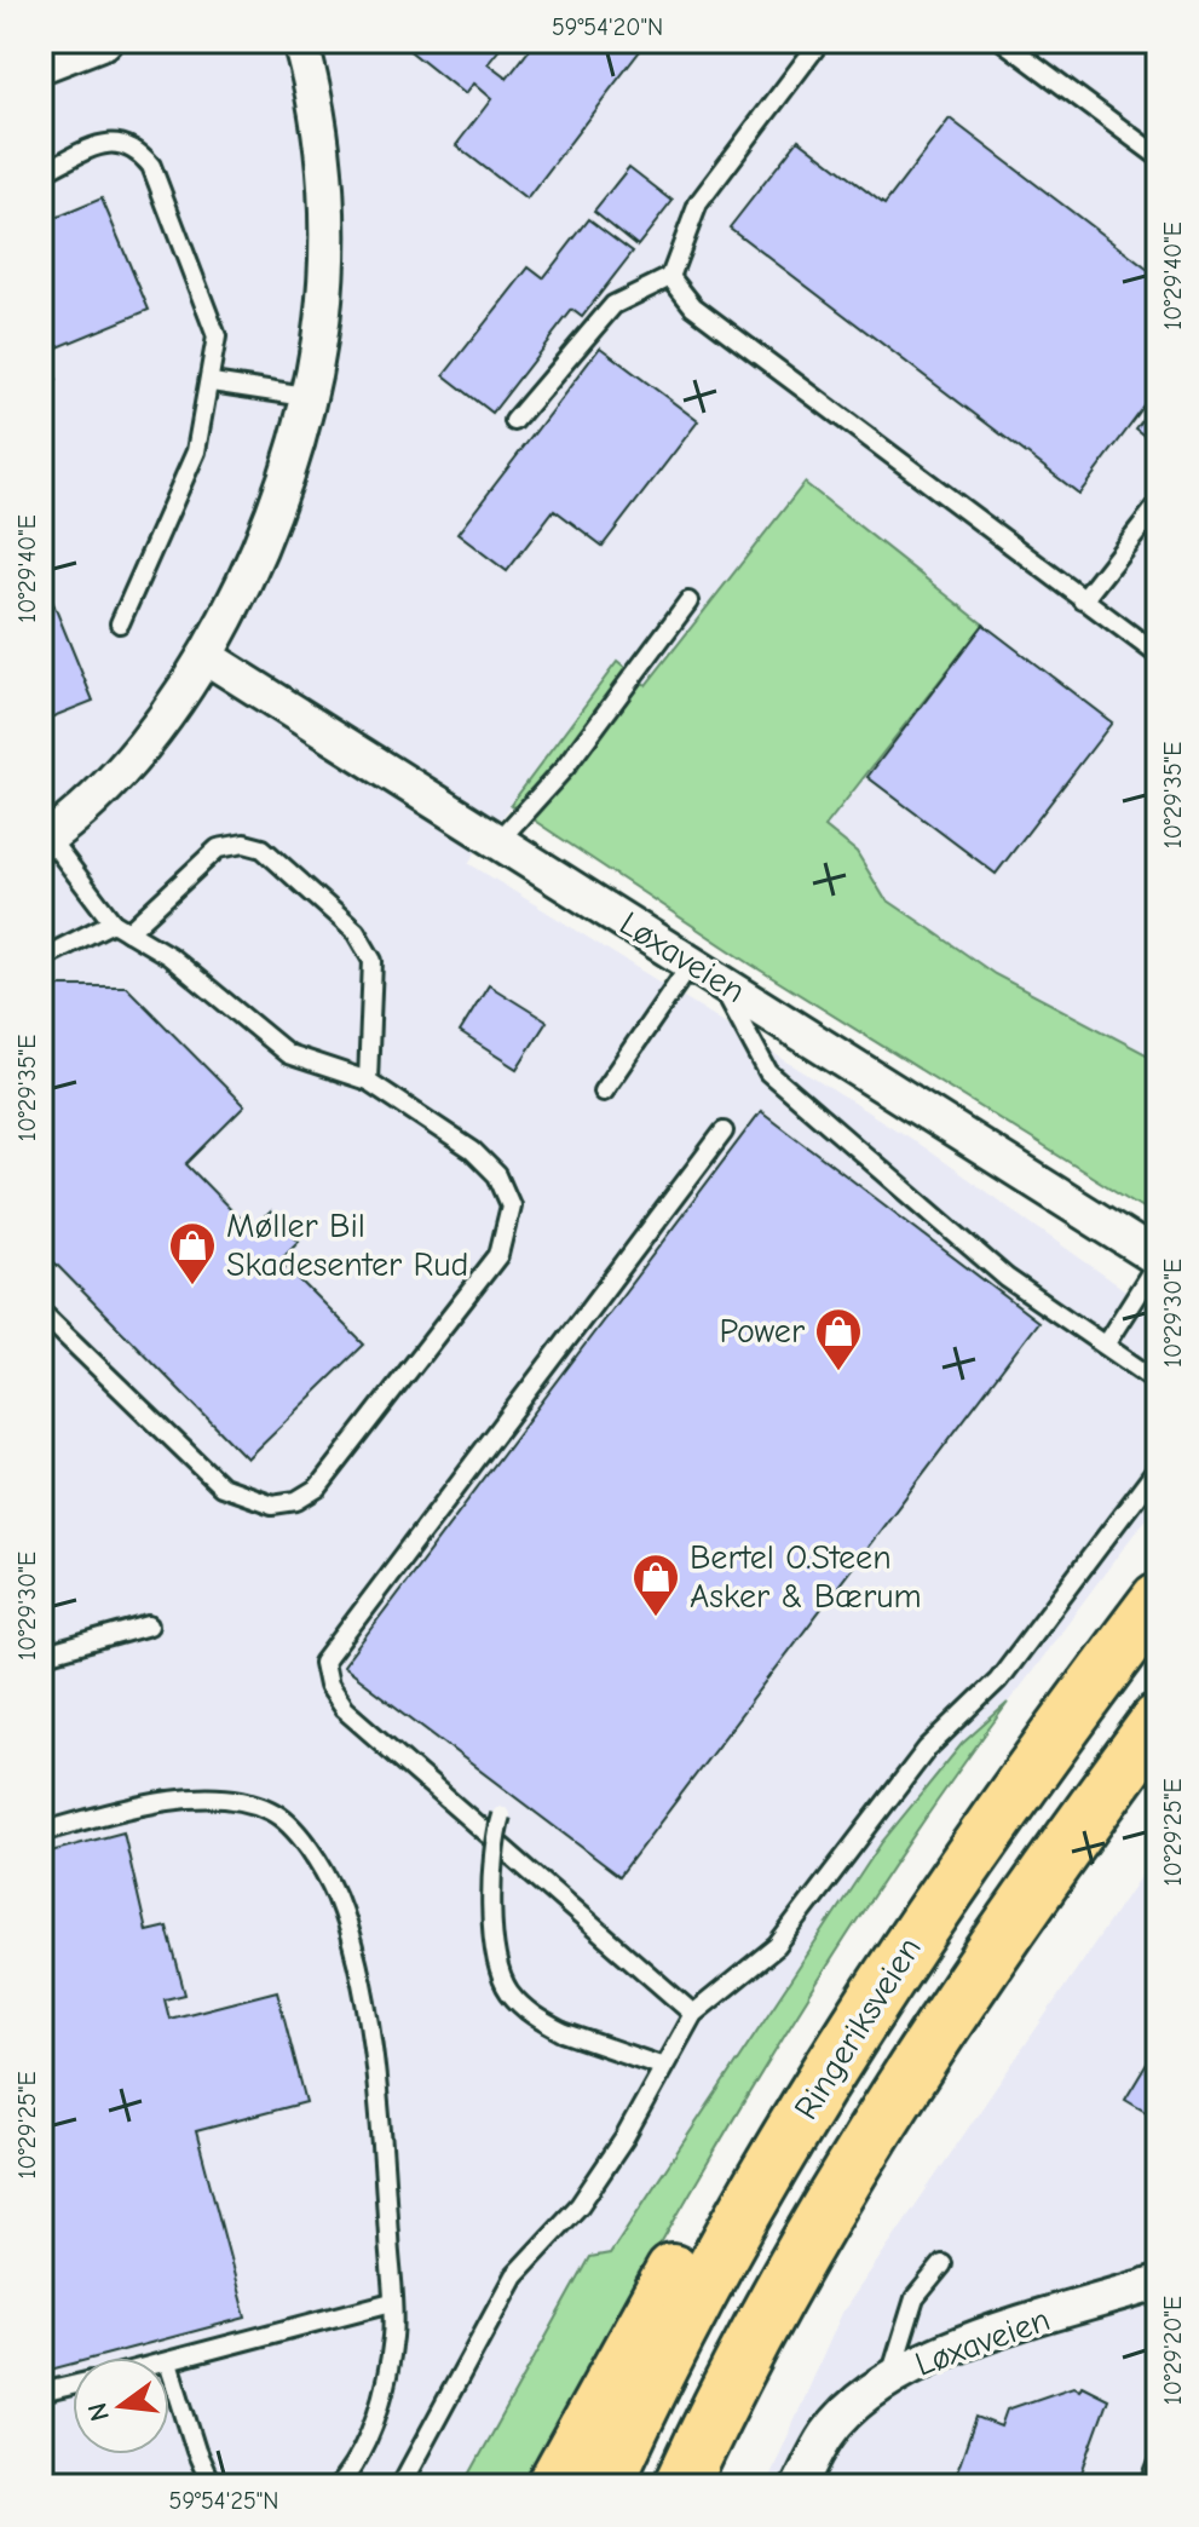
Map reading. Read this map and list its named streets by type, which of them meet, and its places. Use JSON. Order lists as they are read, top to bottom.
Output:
{
  "streets": {
    "highway": ["Ringeriksveien"],
    "street": ["Løxaveien"]
  },
  "places": {
    "shop": ["Møller Bil Skadesenter Rud", "Power", "Bertel O.Steen Asker & Bærum"]
  },
  "north": "left",
  "coordinates": [
    "59°54'20\"N",
    "10°29'40\"E",
    "10°29'35\"E",
    "10°29'30\"E",
    "10°29'25\"E",
    "10°29'20\"E",
    "59°54'25\"N"
  ]
}
